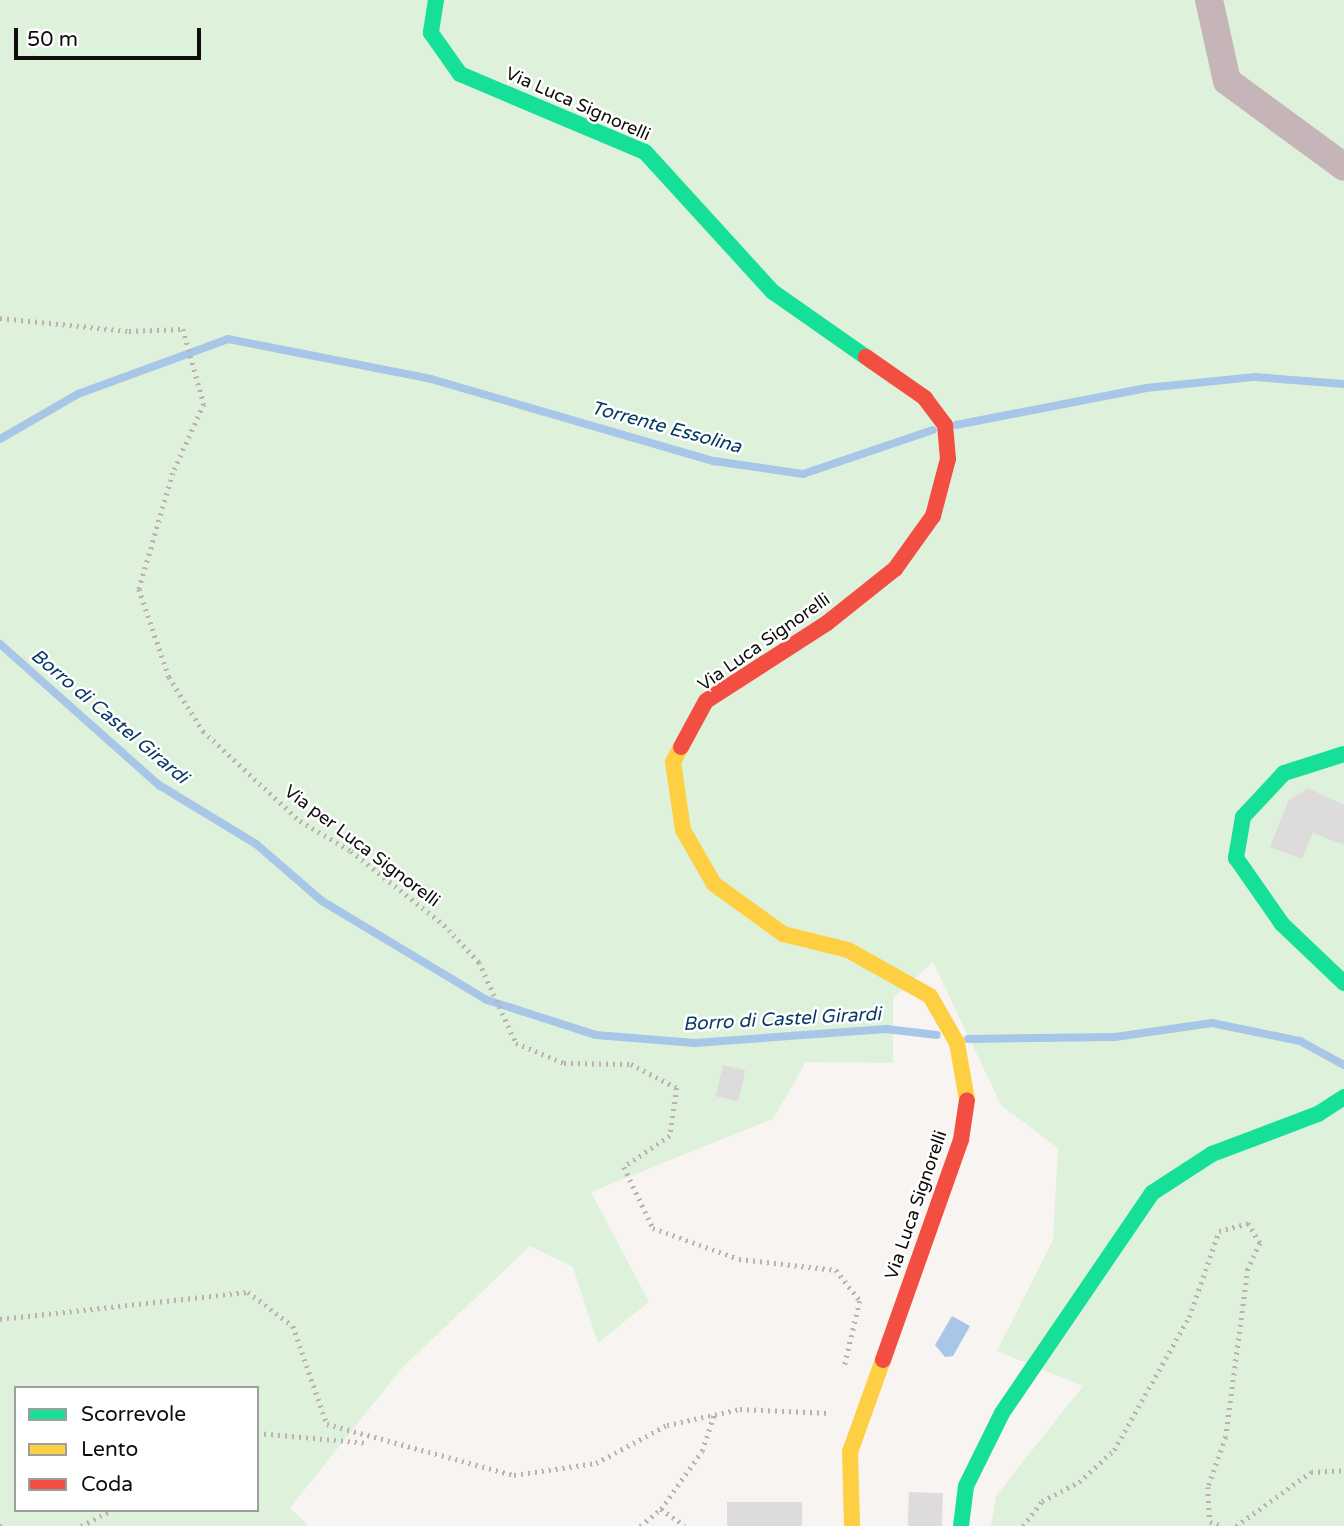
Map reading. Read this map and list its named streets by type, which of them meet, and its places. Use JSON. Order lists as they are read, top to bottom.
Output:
{
  "streets": {
    "main road": ["Via Luca Signorelli"],
    "path": ["Via per Luca Signorelli"]
  },
  "water": ["Torrente Essolina", "Borro di Castel Girardi"],
  "legend": ["Scorrevole", "Lento", "Coda"],
  "scale_bar": "50 m"
}
